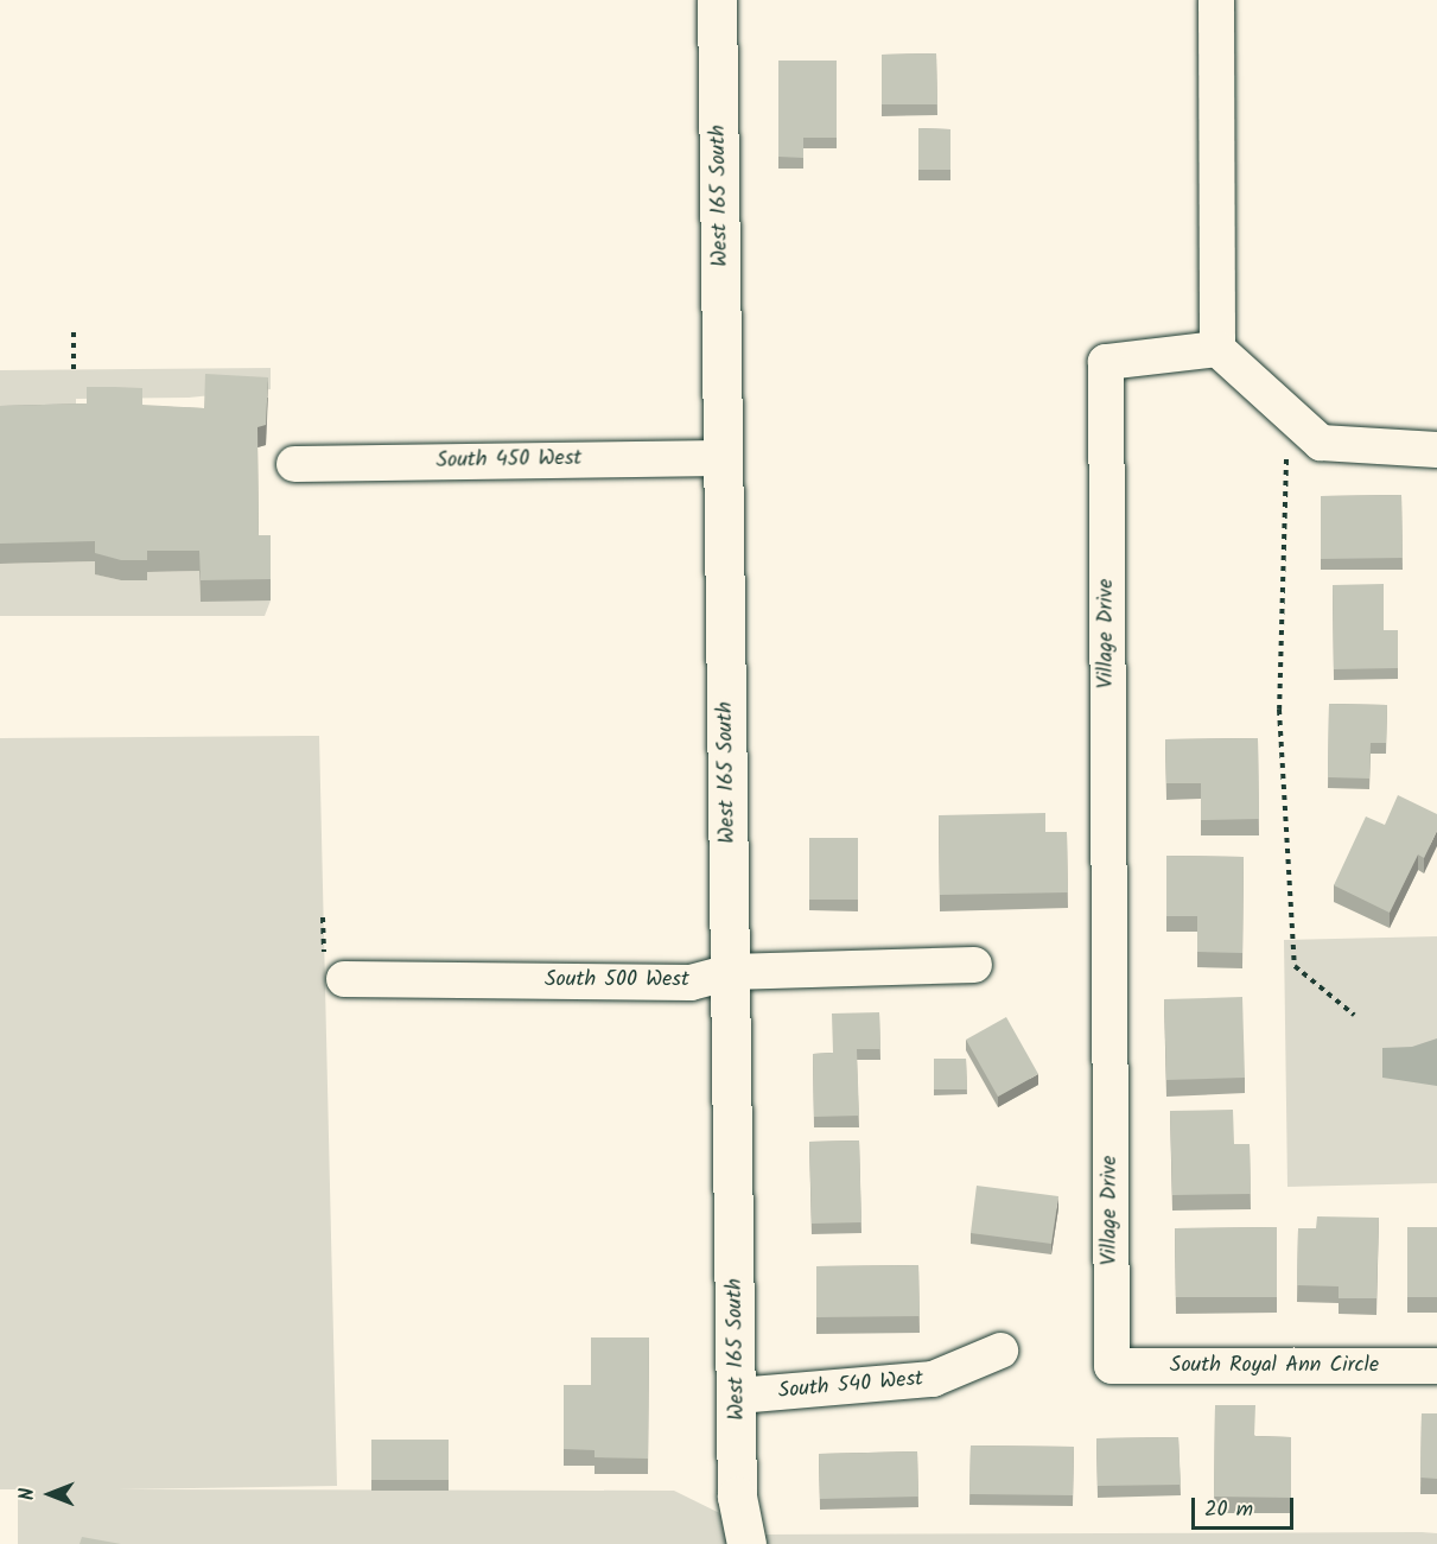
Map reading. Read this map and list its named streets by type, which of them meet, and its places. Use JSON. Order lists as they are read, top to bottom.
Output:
{
  "streets": {
    "street": [
      "West 165 South",
      "South 450 West",
      "Village Drive",
      "South 500 West",
      "South Royal Ann Circle",
      "South 540 West"
    ]
  },
  "crossings": [
    ["West 165 South", "South 450 West"],
    ["West 165 South", "South 500 West"],
    ["West 165 South", "South 540 West"],
    ["Village Drive", "South Royal Ann Circle"]
  ],
  "scale_bar": "20 m",
  "north": "left"
}
